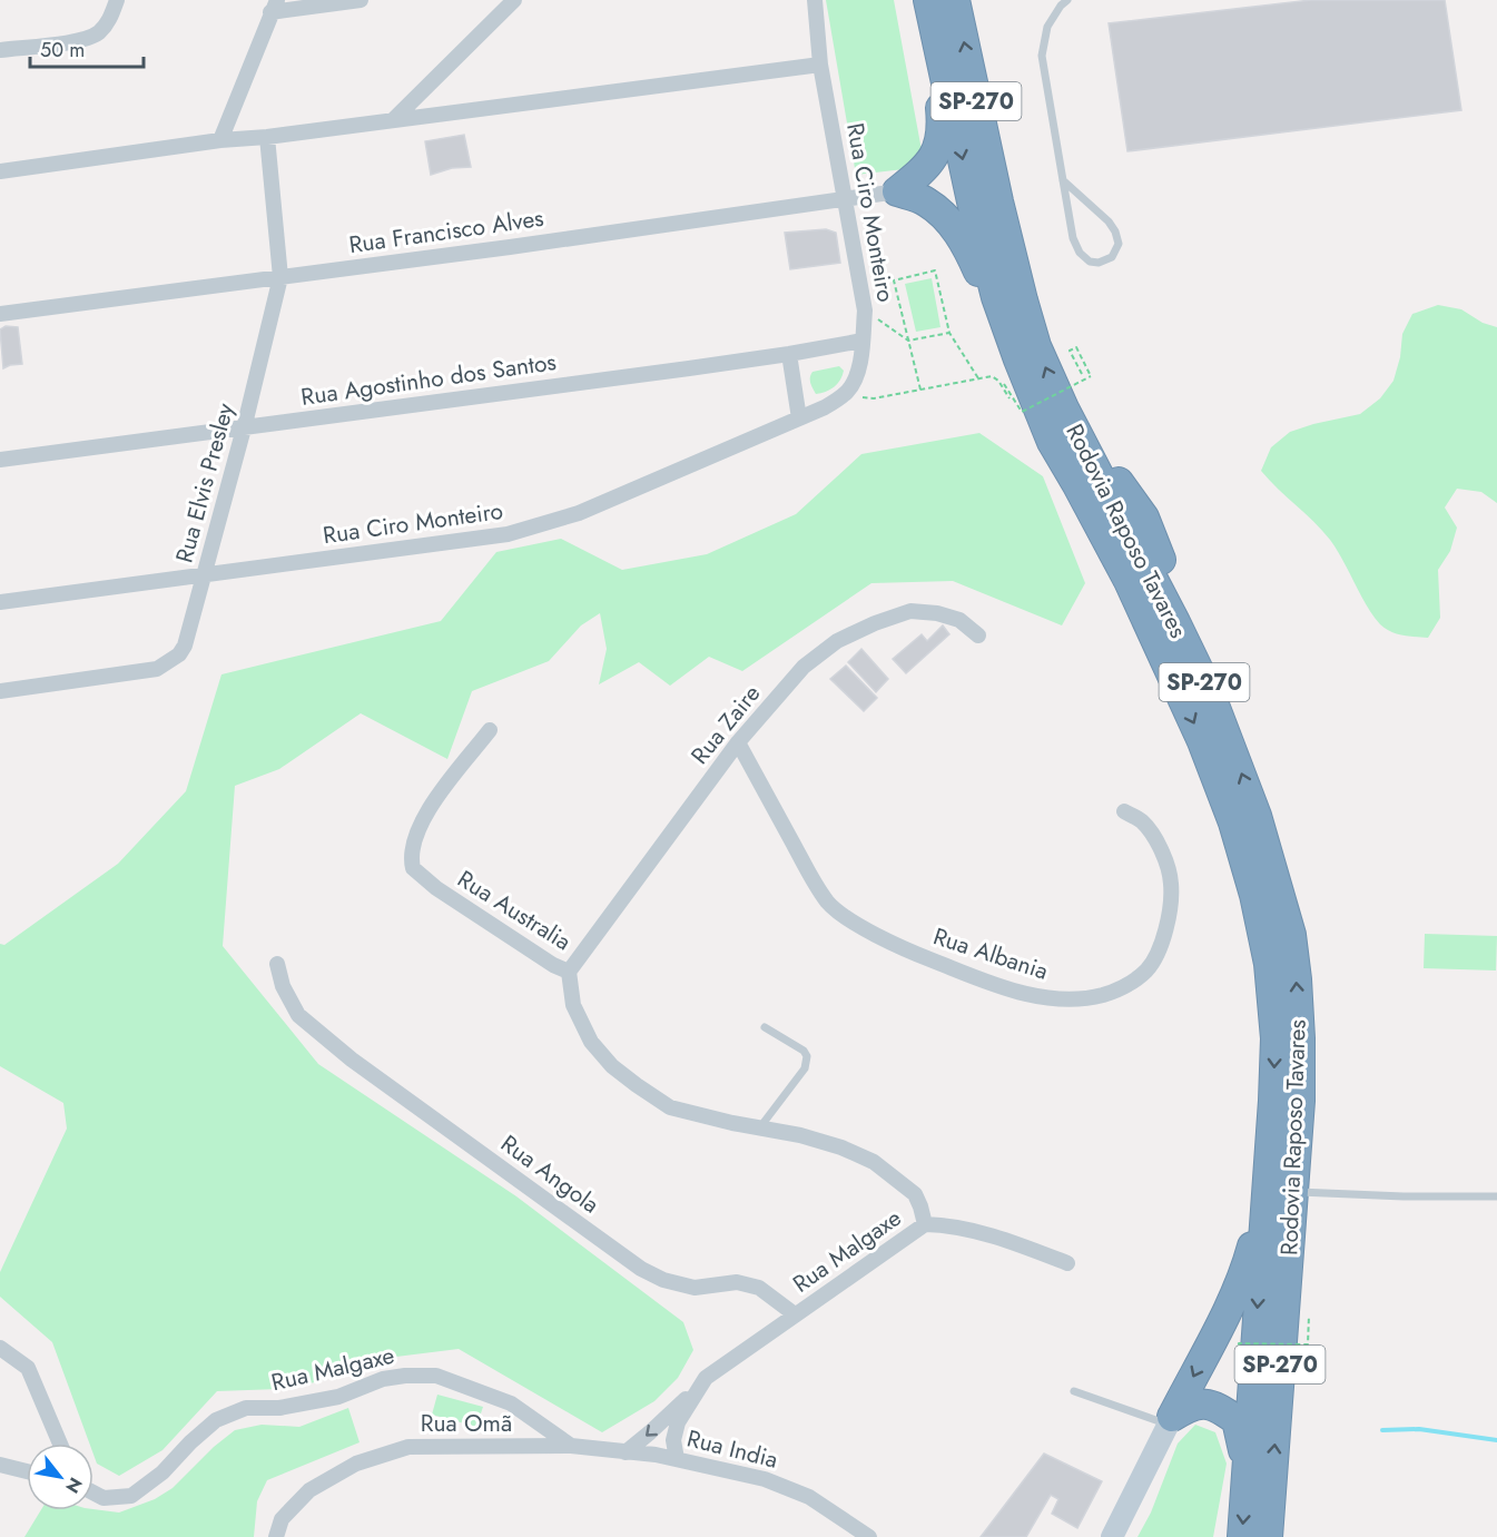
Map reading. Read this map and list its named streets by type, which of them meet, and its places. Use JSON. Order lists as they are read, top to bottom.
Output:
{
  "streets": {
    "highway": ["SP-270", "Rodovia Raposo Tavares"],
    "street": [
      "Rua Ciro Monteiro",
      "Rua Francisco Alves",
      "Rua Agostinho dos Santos",
      "Rua Elvis Presley",
      "Rua Zaire",
      "Rua Australia",
      "Rua Albania",
      "Rua Angola",
      "Rua Malgaxe",
      "Rua Omã",
      "Rua India"
    ]
  },
  "crossings": [
    ["Rua Ciro Monteiro", "Rua Francisco Alves"],
    ["Rua Ciro Monteiro", "Rua Agostinho dos Santos"],
    ["Rua Ciro Monteiro", "Rua Elvis Presley"],
    ["Rua Francisco Alves", "Rua Elvis Presley"],
    ["Rua Agostinho dos Santos", "Rua Elvis Presley"],
    ["Rua Zaire", "Rua Australia"],
    ["Rua Zaire", "Rua Albania"],
    ["Rua Australia", "Rua Malgaxe"],
    ["Rua Angola", "Rua Malgaxe"],
    ["Rua Malgaxe", "Rua Omã"],
    ["Rua Malgaxe", "Rua India"],
    ["Rua Omã", "Rua India"]
  ],
  "scale_bar": "50 m",
  "north": "bottom right"
}
